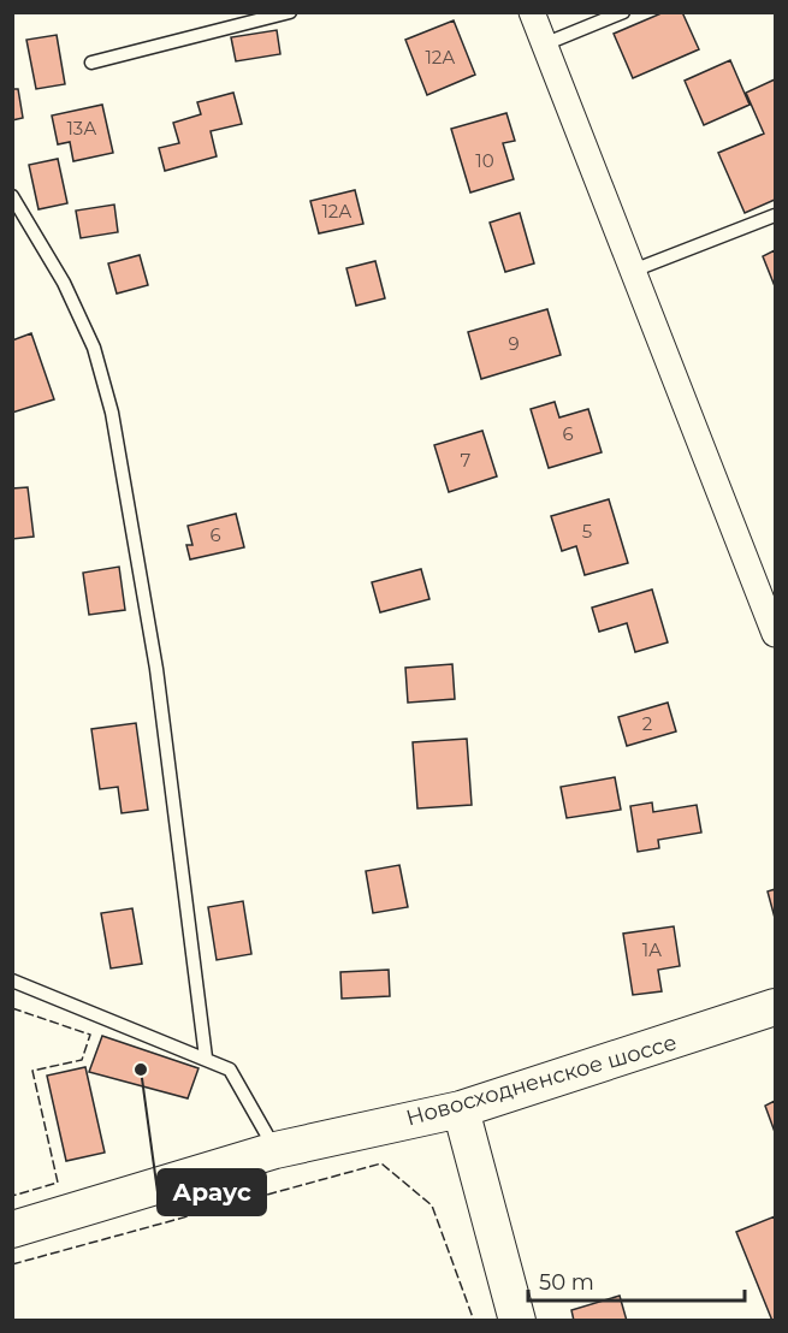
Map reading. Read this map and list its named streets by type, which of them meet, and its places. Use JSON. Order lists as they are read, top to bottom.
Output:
{
  "streets": {
    "main road": ["Новосходненское шоссе"]
  },
  "places": ["Араус"],
  "house_numbers": [
    "12А",
    "13А",
    "10",
    "12А",
    "9",
    "6",
    "7",
    "5",
    "6",
    "2",
    "1А"
  ],
  "scale_bar": "50 m"
}
